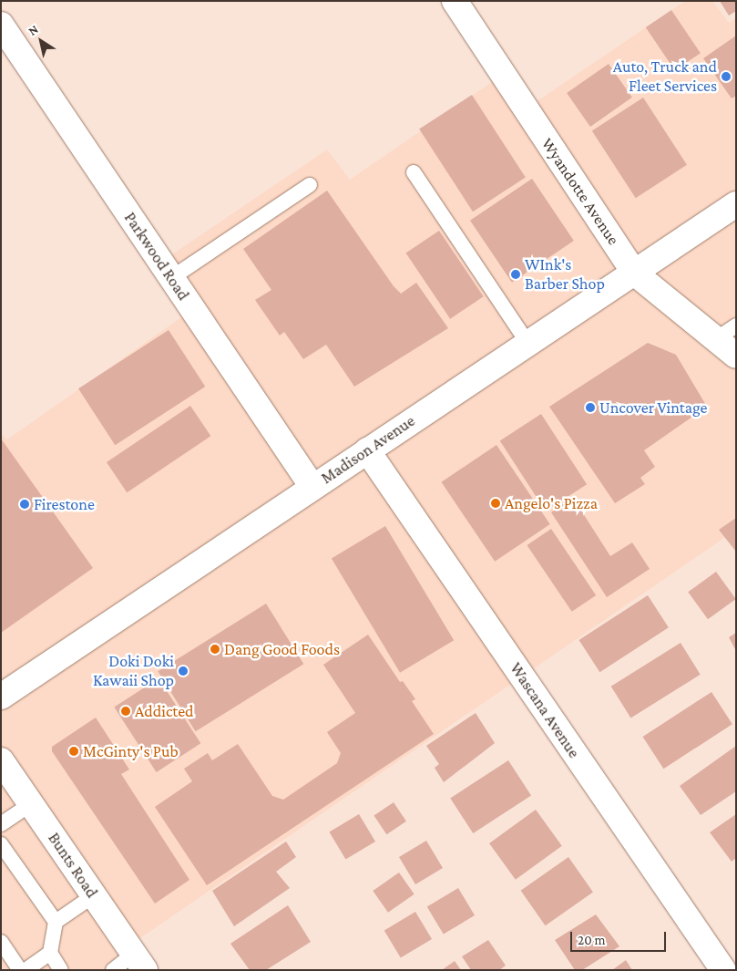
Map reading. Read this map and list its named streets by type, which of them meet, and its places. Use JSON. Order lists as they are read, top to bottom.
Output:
{
  "streets": {
    "street": [
      "Wyandotte Avenue",
      "Parkwood Road",
      "Madison Avenue",
      "Wascana Avenue",
      "Bunts Road"
    ]
  },
  "crossings": [
    ["Wyandotte Avenue", "Madison Avenue"],
    ["Parkwood Road", "Madison Avenue"],
    ["Madison Avenue", "Wascana Avenue"]
  ],
  "places": [
    "Auto, Truck and Fleet Services",
    "WInk's Barber Shop",
    "Uncover Vintage",
    "Angelo's Pizza",
    "Firestone",
    "Dang Good Foods",
    "Doki Doki Kawaii Shop",
    "Addicted",
    "McGinty's Pub"
  ],
  "scale_bar": "20 m",
  "north": "top left"
}
